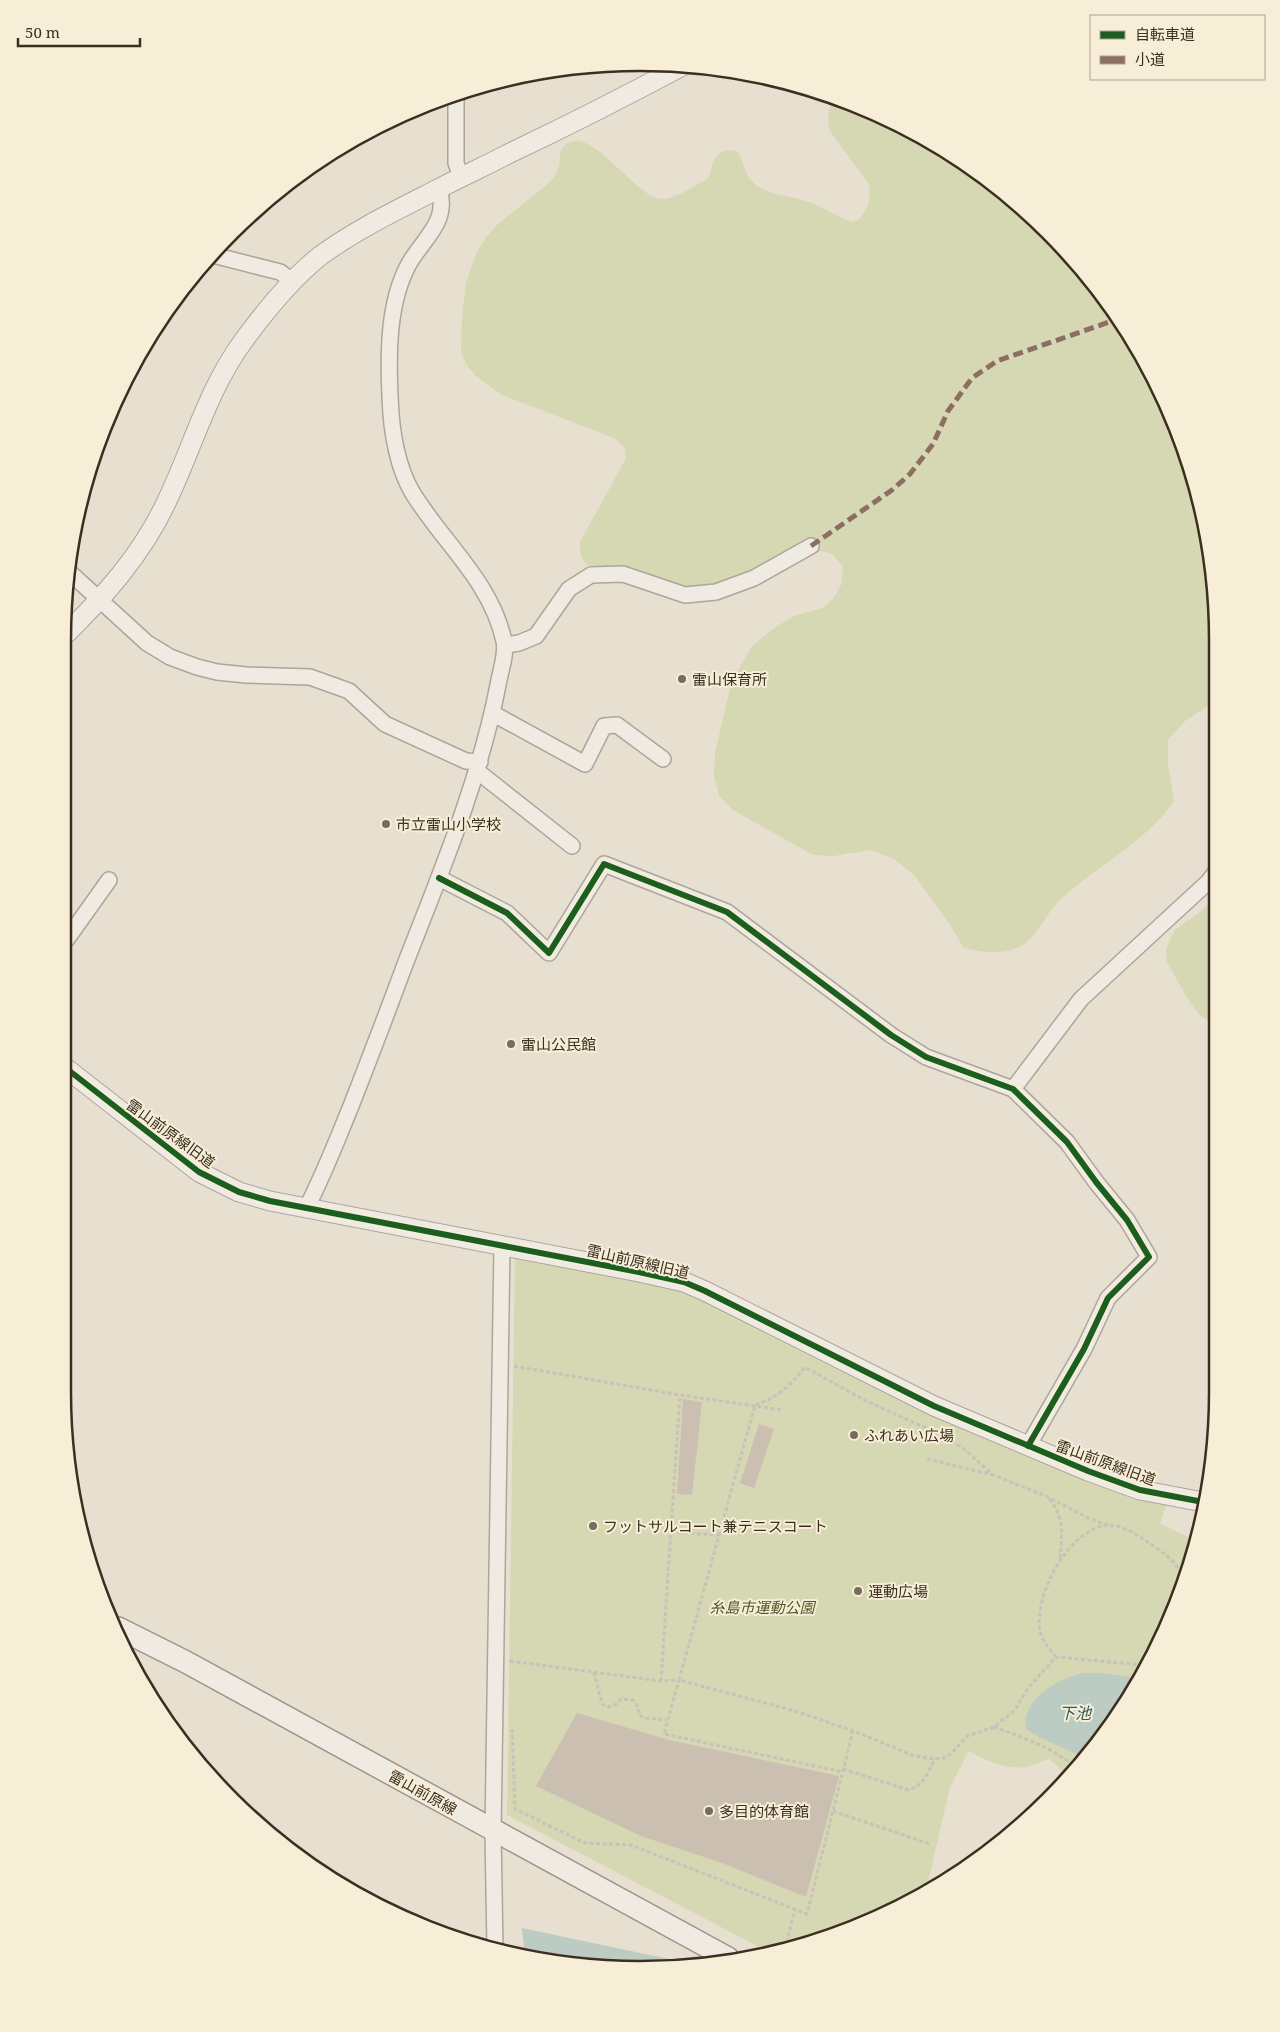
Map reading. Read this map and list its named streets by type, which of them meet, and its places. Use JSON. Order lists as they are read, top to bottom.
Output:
{
  "streets": {
    "main road": ["雷山前原線"],
    "street": ["雷山前原線旧道"]
  },
  "water": ["下池"],
  "parks": ["糸島市運動公園"],
  "places": [
    "雷山保育所",
    "市立雷山小学校",
    "雷山公民館",
    "ふれあい広場",
    "フットサルコート兼テニスコート",
    "運動広場",
    "多目的体育館"
  ],
  "legend": ["自転車道", "小道"],
  "scale_bar": "50 m"
}
